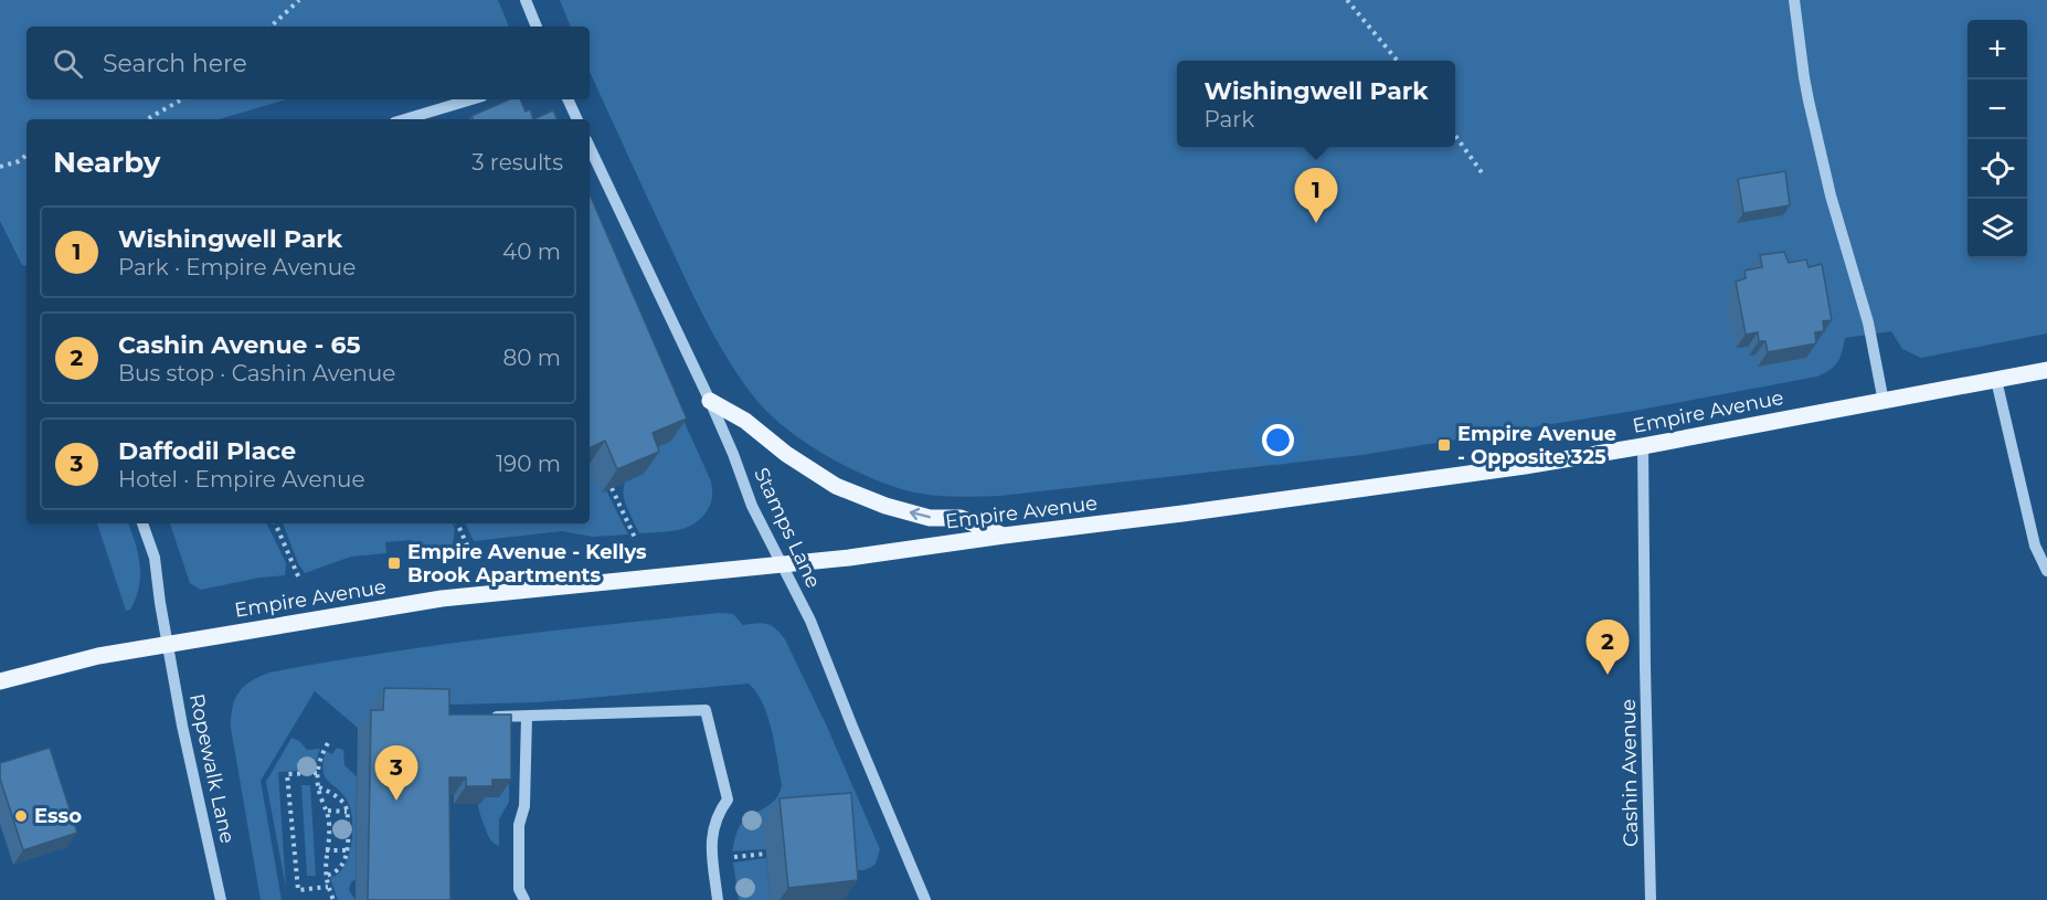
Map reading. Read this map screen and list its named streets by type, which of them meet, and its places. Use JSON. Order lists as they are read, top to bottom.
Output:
{
  "streets": {
    "main road": ["Empire Avenue"],
    "street": ["Stamps Lane", "Ropewalk Lane", "Cashin Avenue"]
  },
  "crossings": [
    ["Empire Avenue", "Stamps Lane"],
    ["Empire Avenue", "Ropewalk Lane"],
    ["Empire Avenue", "Cashin Avenue"]
  ],
  "places": {
    "transit": ["Empire Avenue - Opposite 325", "Empire Avenue - Kellys Brook Apartments"],
    "other": ["Esso"]
  },
  "page": {
    "map_buttons": ["+", "−"],
    "search": "Search here",
    "popup": ["Wishingwell Park", "Park"],
    "heading": ["Nearby", "3 results"],
    "pins": ["1", "2", "3"],
    "list": [
      {
        "mark": "1",
        "name": "Wishingwell Park",
        "note": "Park · Empire Avenue",
        "value": "40 m"
      },
      {
        "mark": "2",
        "name": "Cashin Avenue - 65",
        "note": "Bus stop · Cashin Avenue",
        "value": "80 m"
      },
      {
        "mark": "3",
        "name": "Daffodil Place",
        "note": "Hotel · Empire Avenue",
        "value": "190 m"
      }
    ]
  }
}
